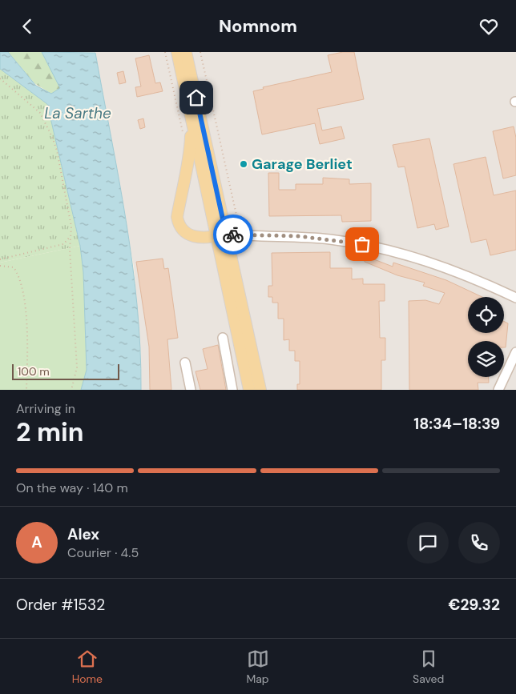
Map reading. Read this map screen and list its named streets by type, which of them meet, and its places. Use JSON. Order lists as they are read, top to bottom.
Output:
{
  "water": ["La Sarthe"],
  "places": ["Garage Berliet"],
  "scale_bar": "100 m",
  "page": {
    "header": "Nomnom",
    "scale": "100 m",
    "heading": ["2 min", "Arriving in", "18:34–18:39"],
    "panel": [
      "Alex",
      "Courier · 4.5",
      "Order #1532",
      "€29.32"
    ],
    "bar": "On the way · 140 m",
    "round": "A",
    "tabs": ["Home", "Map", "Saved"]
  }
}
